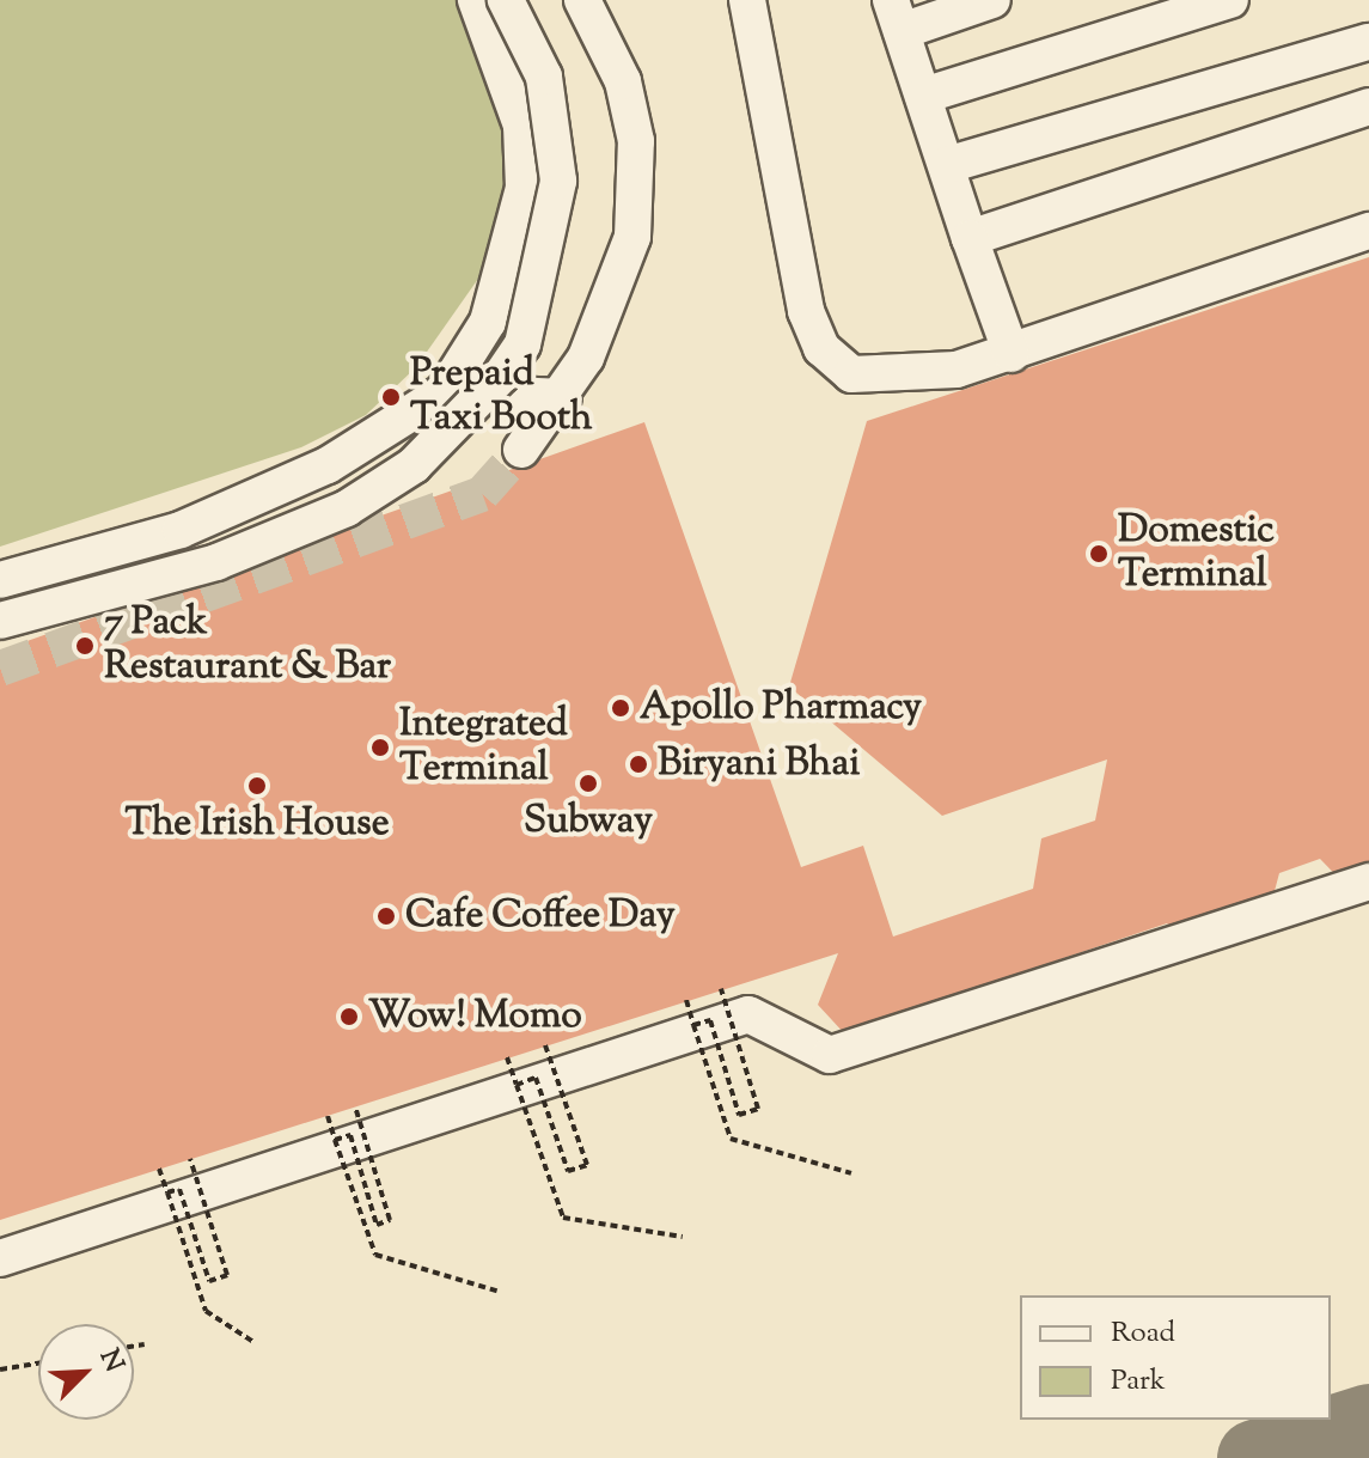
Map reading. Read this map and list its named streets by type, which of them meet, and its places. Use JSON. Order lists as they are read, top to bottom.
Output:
{
  "places": [
    "Prepaid Taxi Booth",
    "Domestic Terminal",
    "7 Pack Restaurant & Bar",
    "Apollo Pharmacy",
    "Integrated Terminal",
    "Biryani Bhai",
    "Subway",
    "The Irish House",
    "Cafe Coffee Day",
    "Wow! Momo"
  ],
  "legend": ["Road", "Park"],
  "north": "top right"
}
